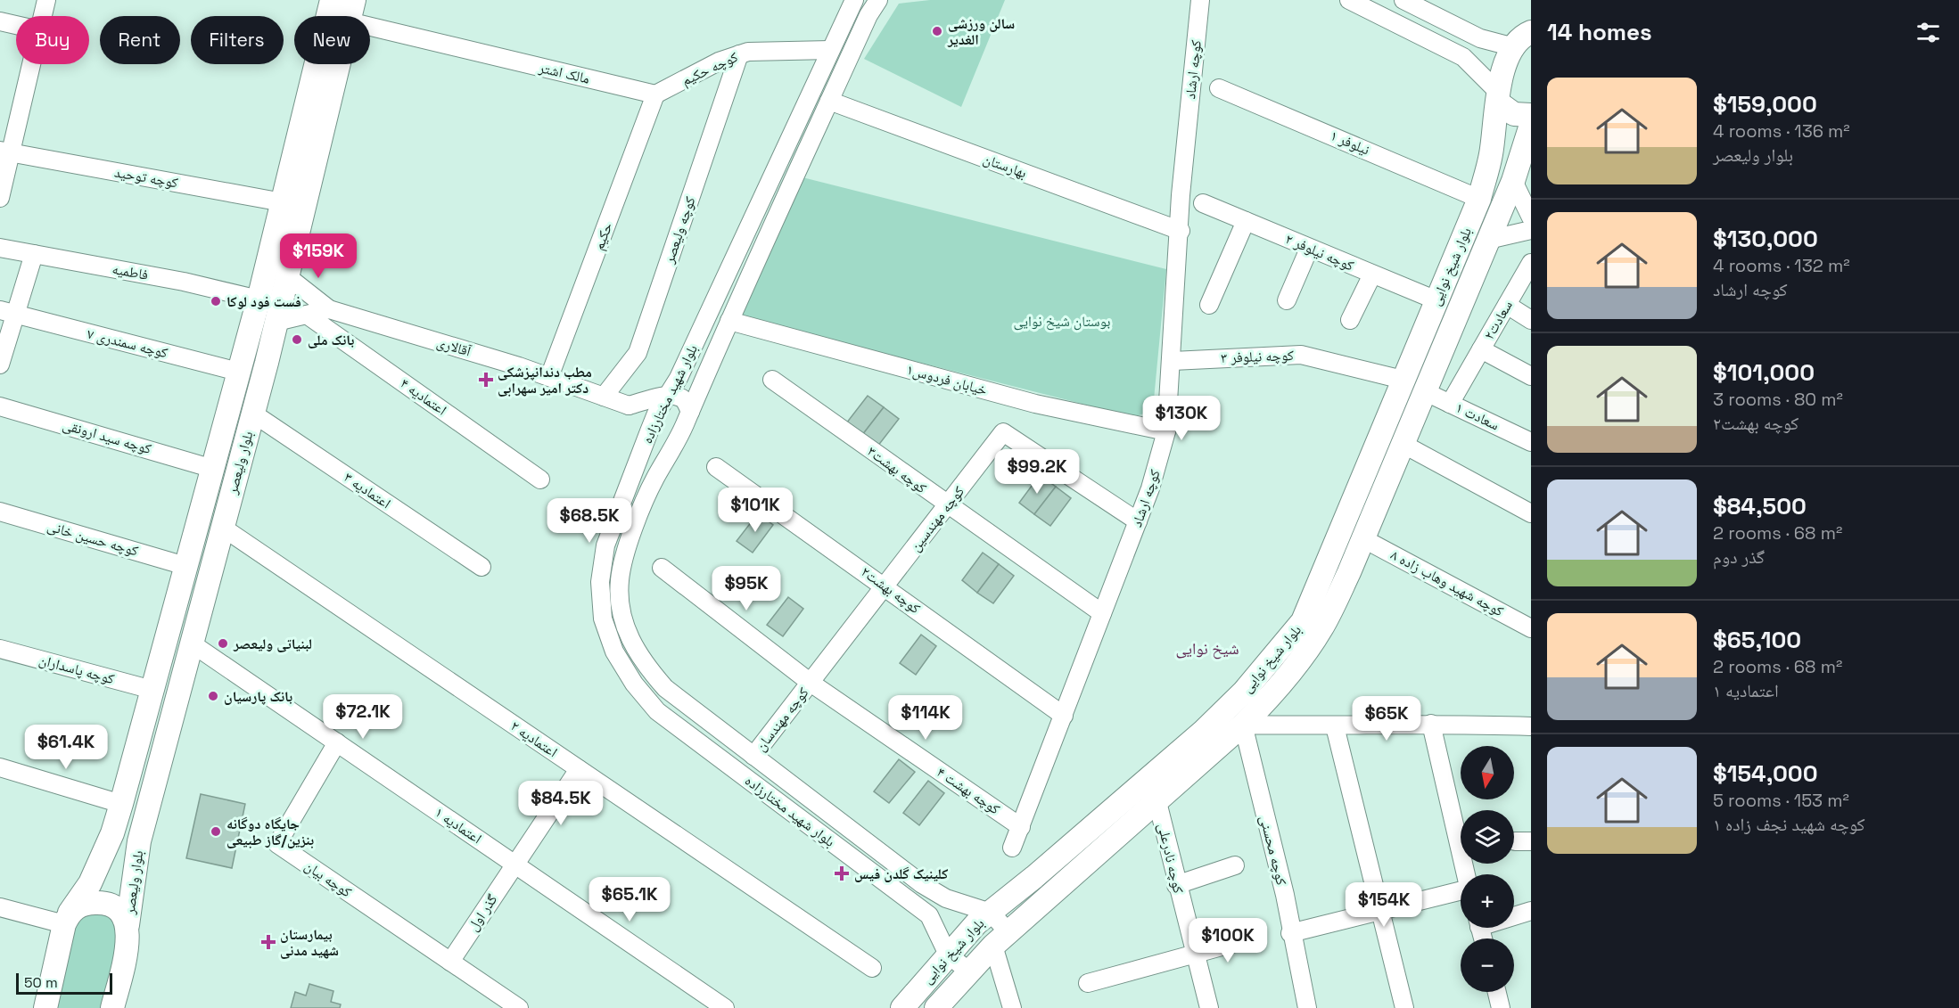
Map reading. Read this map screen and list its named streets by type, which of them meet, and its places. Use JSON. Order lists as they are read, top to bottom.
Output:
{
  "streets": {
    "main road": ["بلوار شیخ نوایی", "بلوار ولیعصر"],
    "street": [
      "کوچه حکیم",
      "کوچه ارشاد",
      "مالک اشتر",
      "۱ نیلوفر",
      "بهارستان",
      "کوچه توحید",
      "کوچه ولیعصر",
      "حکیم",
      "کوچه نیلوفر ۲",
      "فاطمیه",
      "سعادت۲",
      "کوچه سمندری ۷",
      "آقالاری",
      "کوچه نیلوفر ۳",
      "خیابان فردوس۱",
      "بلوار شهید مختارزاده",
      "اعتمادیه ۴",
      "سعادت ۱",
      "کوچه سید ارونقی",
      "کوچه بهشت۳",
      "اعتمادیه ۳",
      "کوچه مهندسین",
      "کوچه حسین خانی",
      "کوچه شهید وهاب زاده ۸",
      "کوچه بهشت۲",
      "کوچه پاسداران",
      "کوچه مهندسان",
      "اعتمادیه ۲",
      "کوچه بهشت ۴",
      "اعتمادیه ۱",
      "کوچه محسنی",
      "کوچه نادرعلی",
      "کوچه بیان",
      "گذر اول"
    ]
  },
  "crossings": [
    ["کوچه حکیم", "مالک اشتر"],
    ["کوچه حکیم", "کوچه ولیعصر"],
    ["کوچه حکیم", "حکیم"],
    ["کوچه حکیم", "بلوار شهید مختارزاده"],
    ["کوچه ارشاد", "بهارستان"],
    ["کوچه ارشاد", "کوچه نیلوفر ۳"],
    ["کوچه ارشاد", "خیابان فردوس۱"],
    ["کوچه ارشاد", "کوچه بهشت۳"],
    ["کوچه ارشاد", "کوچه مهندسین"],
    ["کوچه ارشاد", "کوچه بهشت۲"],
    ["کوچه ارشاد", "کوچه بهشت ۴"],
    ["مالک اشتر", "حکیم"],
    ["مالک اشتر", "بلوار ولیعصر"],
    ["۱ نیلوفر", "بلوار شیخ نوایی"],
    ["بهارستان", "بلوار شهید مختارزاده"],
    ["کوچه توحید", "بلوار ولیعصر"],
    ["کوچه ولیعصر", "آقالاری"],
    ["حکیم", "آقالاری"],
    ["کوچه نیلوفر ۲", "بلوار شیخ نوایی"],
    ["بلوار شیخ نوایی", "کوچه نیلوفر ۳"],
    ["بلوار شیخ نوایی", "بلوار شهید مختارزاده"],
    ["بلوار شیخ نوایی", "سعادت ۱"],
    ["بلوار شیخ نوایی", "کوچه شهید وهاب زاده ۸"],
    ["بلوار شیخ نوایی", "کوچه محسنی"],
    ["بلوار شیخ نوایی", "کوچه نادرعلی"],
    ["فاطمیه", "بلوار ولیعصر"],
    ["سعادت۲", "سعادت ۱"],
    ["کوچه سمندری ۷", "بلوار ولیعصر"],
    ["خیابان فردوس۱", "بلوار شهید مختارزاده"],
    ["بلوار شهید مختارزاده", "کوچه مهندسان"],
    ["کوچه سید ارونقی", "بلوار ولیعصر"],
    ["بلوار ولیعصر", "اعتمادیه ۳"],
    ["بلوار ولیعصر", "کوچه حسین خانی"],
    ["بلوار ولیعصر", "کوچه پاسداران"],
    ["بلوار ولیعصر", "اعتمادیه ۲"],
    ["بلوار ولیعصر", "اعتمادیه ۱"],
    ["کوچه بهشت۳", "کوچه مهندسین"],
    ["کوچه مهندسین", "کوچه بهشت۲"],
    ["کوچه مهندسین", "کوچه مهندسان"],
    ["کوچه مهندسین", "کوچه بهشت ۴"],
    ["کوچه مهندسان", "کوچه بهشت ۴"],
    ["اعتمادیه ۲", "گذر اول"],
    ["اعتمادیه ۱", "کوچه بیان"],
    ["اعتمادیه ۱", "گذر اول"],
    ["کوچه بیان", "گذر اول"]
  ],
  "districts": ["شیخ نوایی"],
  "parks": ["بوستان شیخ نوایی"],
  "places": {
    "other": [
      "سالن ورزشی الغدیر",
      "فست فود لوکا",
      "بانک ملی",
      "لبنیاتی ولیعصر",
      "بانک پارسیان",
      "جایگاه دوگانه بنزین/گاز طبیعی"
    ],
    "health": ["مطب دندانپزشکی دکتر امیر سهرابی", "کلینیک گلدن فیس", "بیمارستان شهید مدنی"]
  },
  "scale_bar": "50 m",
  "north": "bottom",
  "page": {
    "heading": "14 homes",
    "chip": [
      "Buy",
      "Rent",
      "Filters",
      "New"
    ],
    "list": [
      {
        "name": "$159,000",
        "note": "4 rooms · 136 m² · بلوار ولیعصر"
      },
      {
        "name": "$130,000",
        "note": "4 rooms · 132 m² · کوچه ارشاد"
      },
      {
        "name": "$101,000",
        "note": "3 rooms · 80 m² · کوچه بهشت۲"
      },
      {
        "name": "$84,500",
        "note": "2 rooms · 68 m² · گذر دوم"
      },
      {
        "name": "$65,100",
        "note": "2 rooms · 68 m² · اعتمادیه ۱"
      },
      {
        "name": "$154,000",
        "note": "5 rooms · 153 m² · کوچه شهید نجف زاده ۱"
      }
    ],
    "price": [
      "$159K",
      "$130K",
      "$99.2K",
      "$101K",
      "$68.5K",
      "$95K",
      "$72.1K",
      "$114K",
      "$65K",
      "$61.4K",
      "$84.5K",
      "$65.1K",
      "$154K",
      "$100K"
    ],
    "map_buttons": ["+", "−"],
    "scale": "50 m"
  }
}
